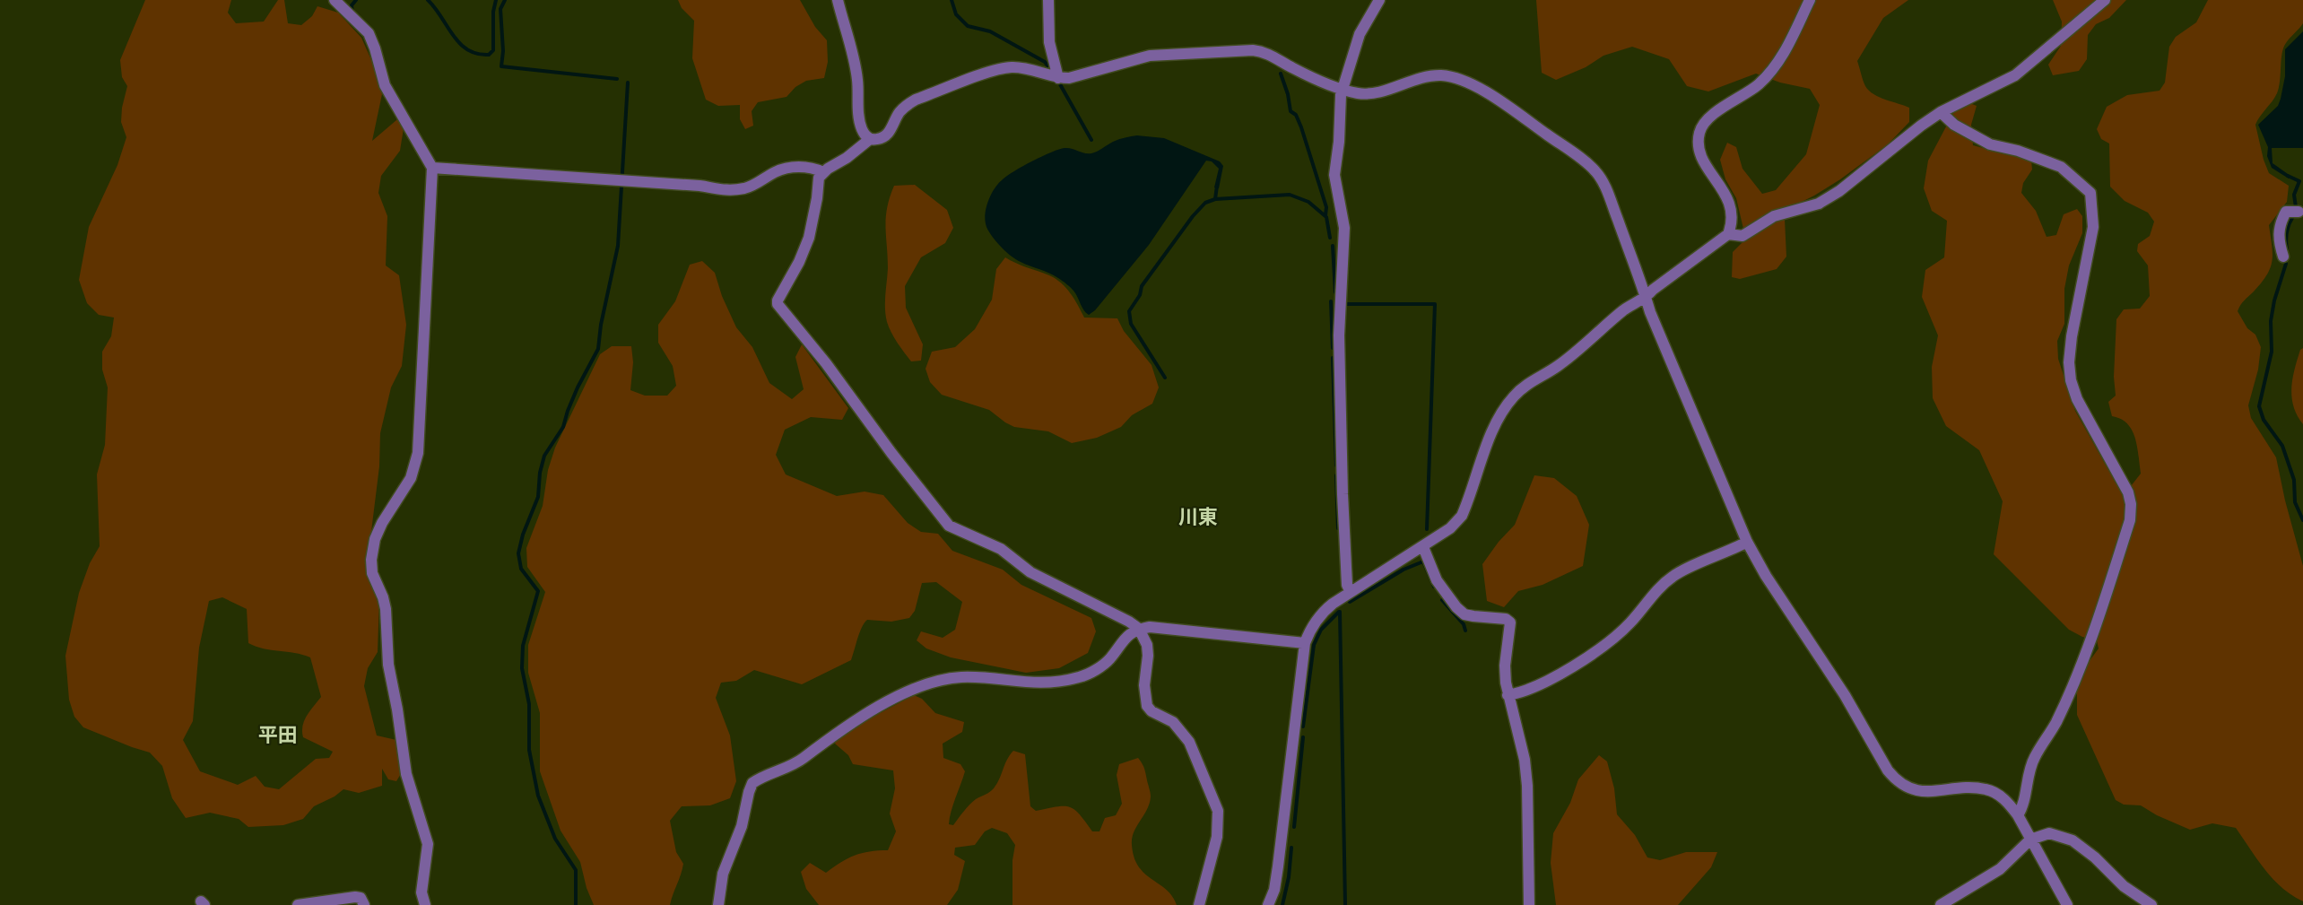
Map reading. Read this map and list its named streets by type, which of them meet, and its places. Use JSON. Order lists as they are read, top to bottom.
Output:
{
  "districts": ["川東", "平田"]
}
